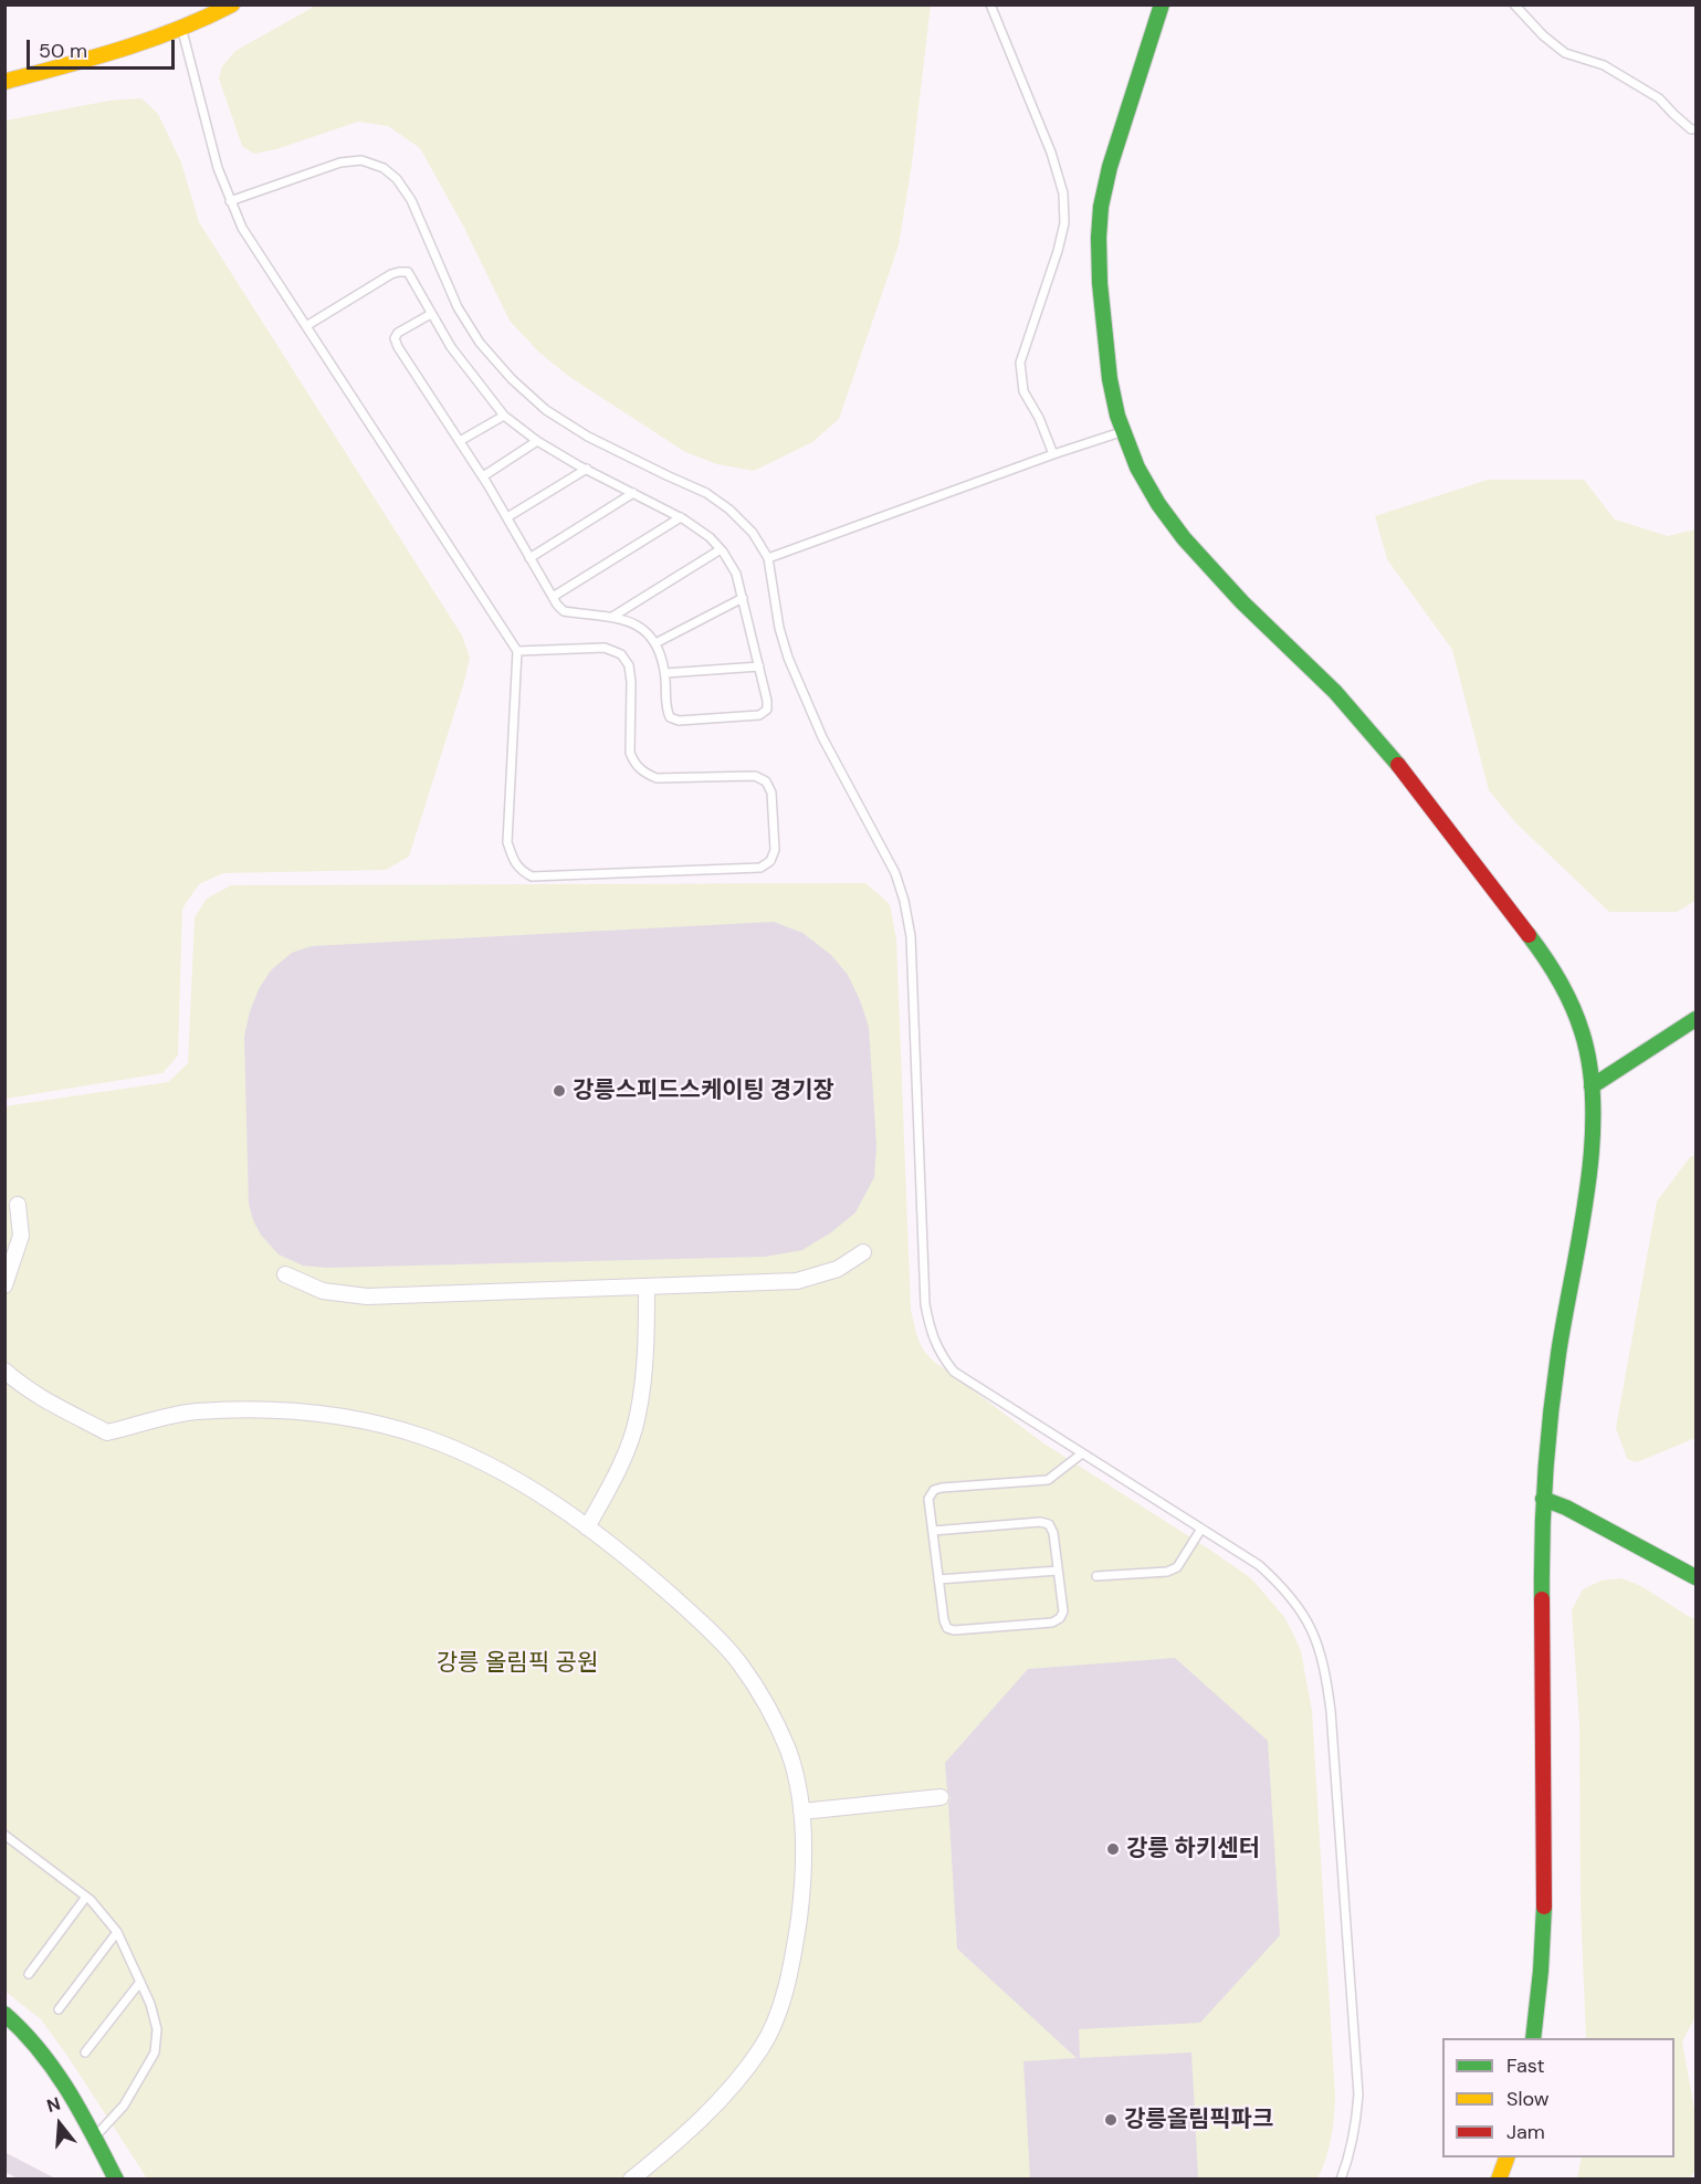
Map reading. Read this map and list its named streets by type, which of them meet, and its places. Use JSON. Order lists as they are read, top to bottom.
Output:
{
  "parks": ["강릉 올림픽 공원"],
  "places": ["강릉스피드스케이팅 경기장", "강릉 하키센터", "강릉올림픽파크"],
  "legend": ["Fast", "Slow", "Jam"],
  "scale_bar": "50 m",
  "north": "top"
}
